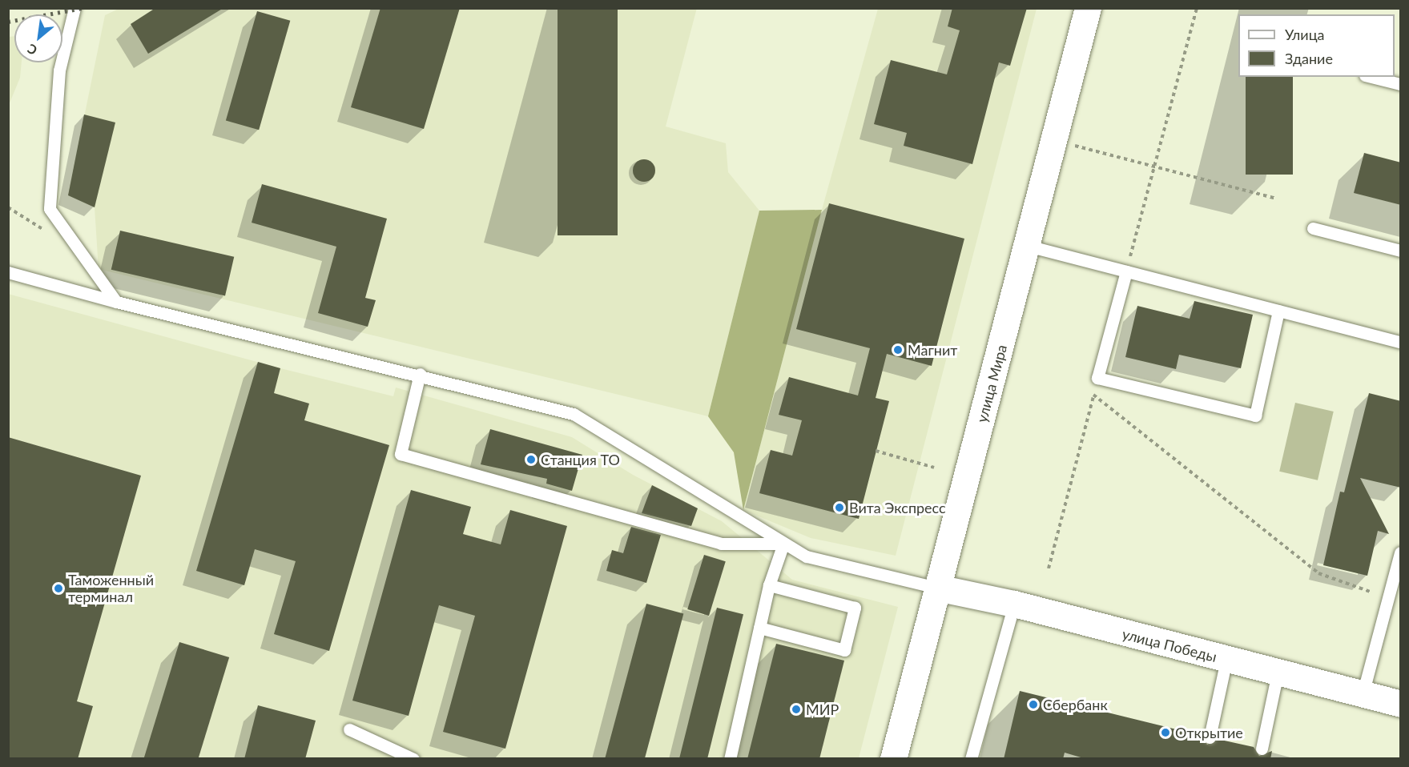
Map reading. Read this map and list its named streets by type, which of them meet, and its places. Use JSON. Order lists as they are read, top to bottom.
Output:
{
  "streets": {
    "main road": ["улица Мира", "улица Победы"]
  },
  "crossings": [
    ["улица Мира", "улица Победы"]
  ],
  "places": [
    "Магнит",
    "Станция ТО",
    "Вита Экспресс",
    "Таможенный терминал",
    "Сбербанк",
    "МИР",
    "Открытие"
  ],
  "legend": ["Улица", "Здание"],
  "north": "bottom left"
}
